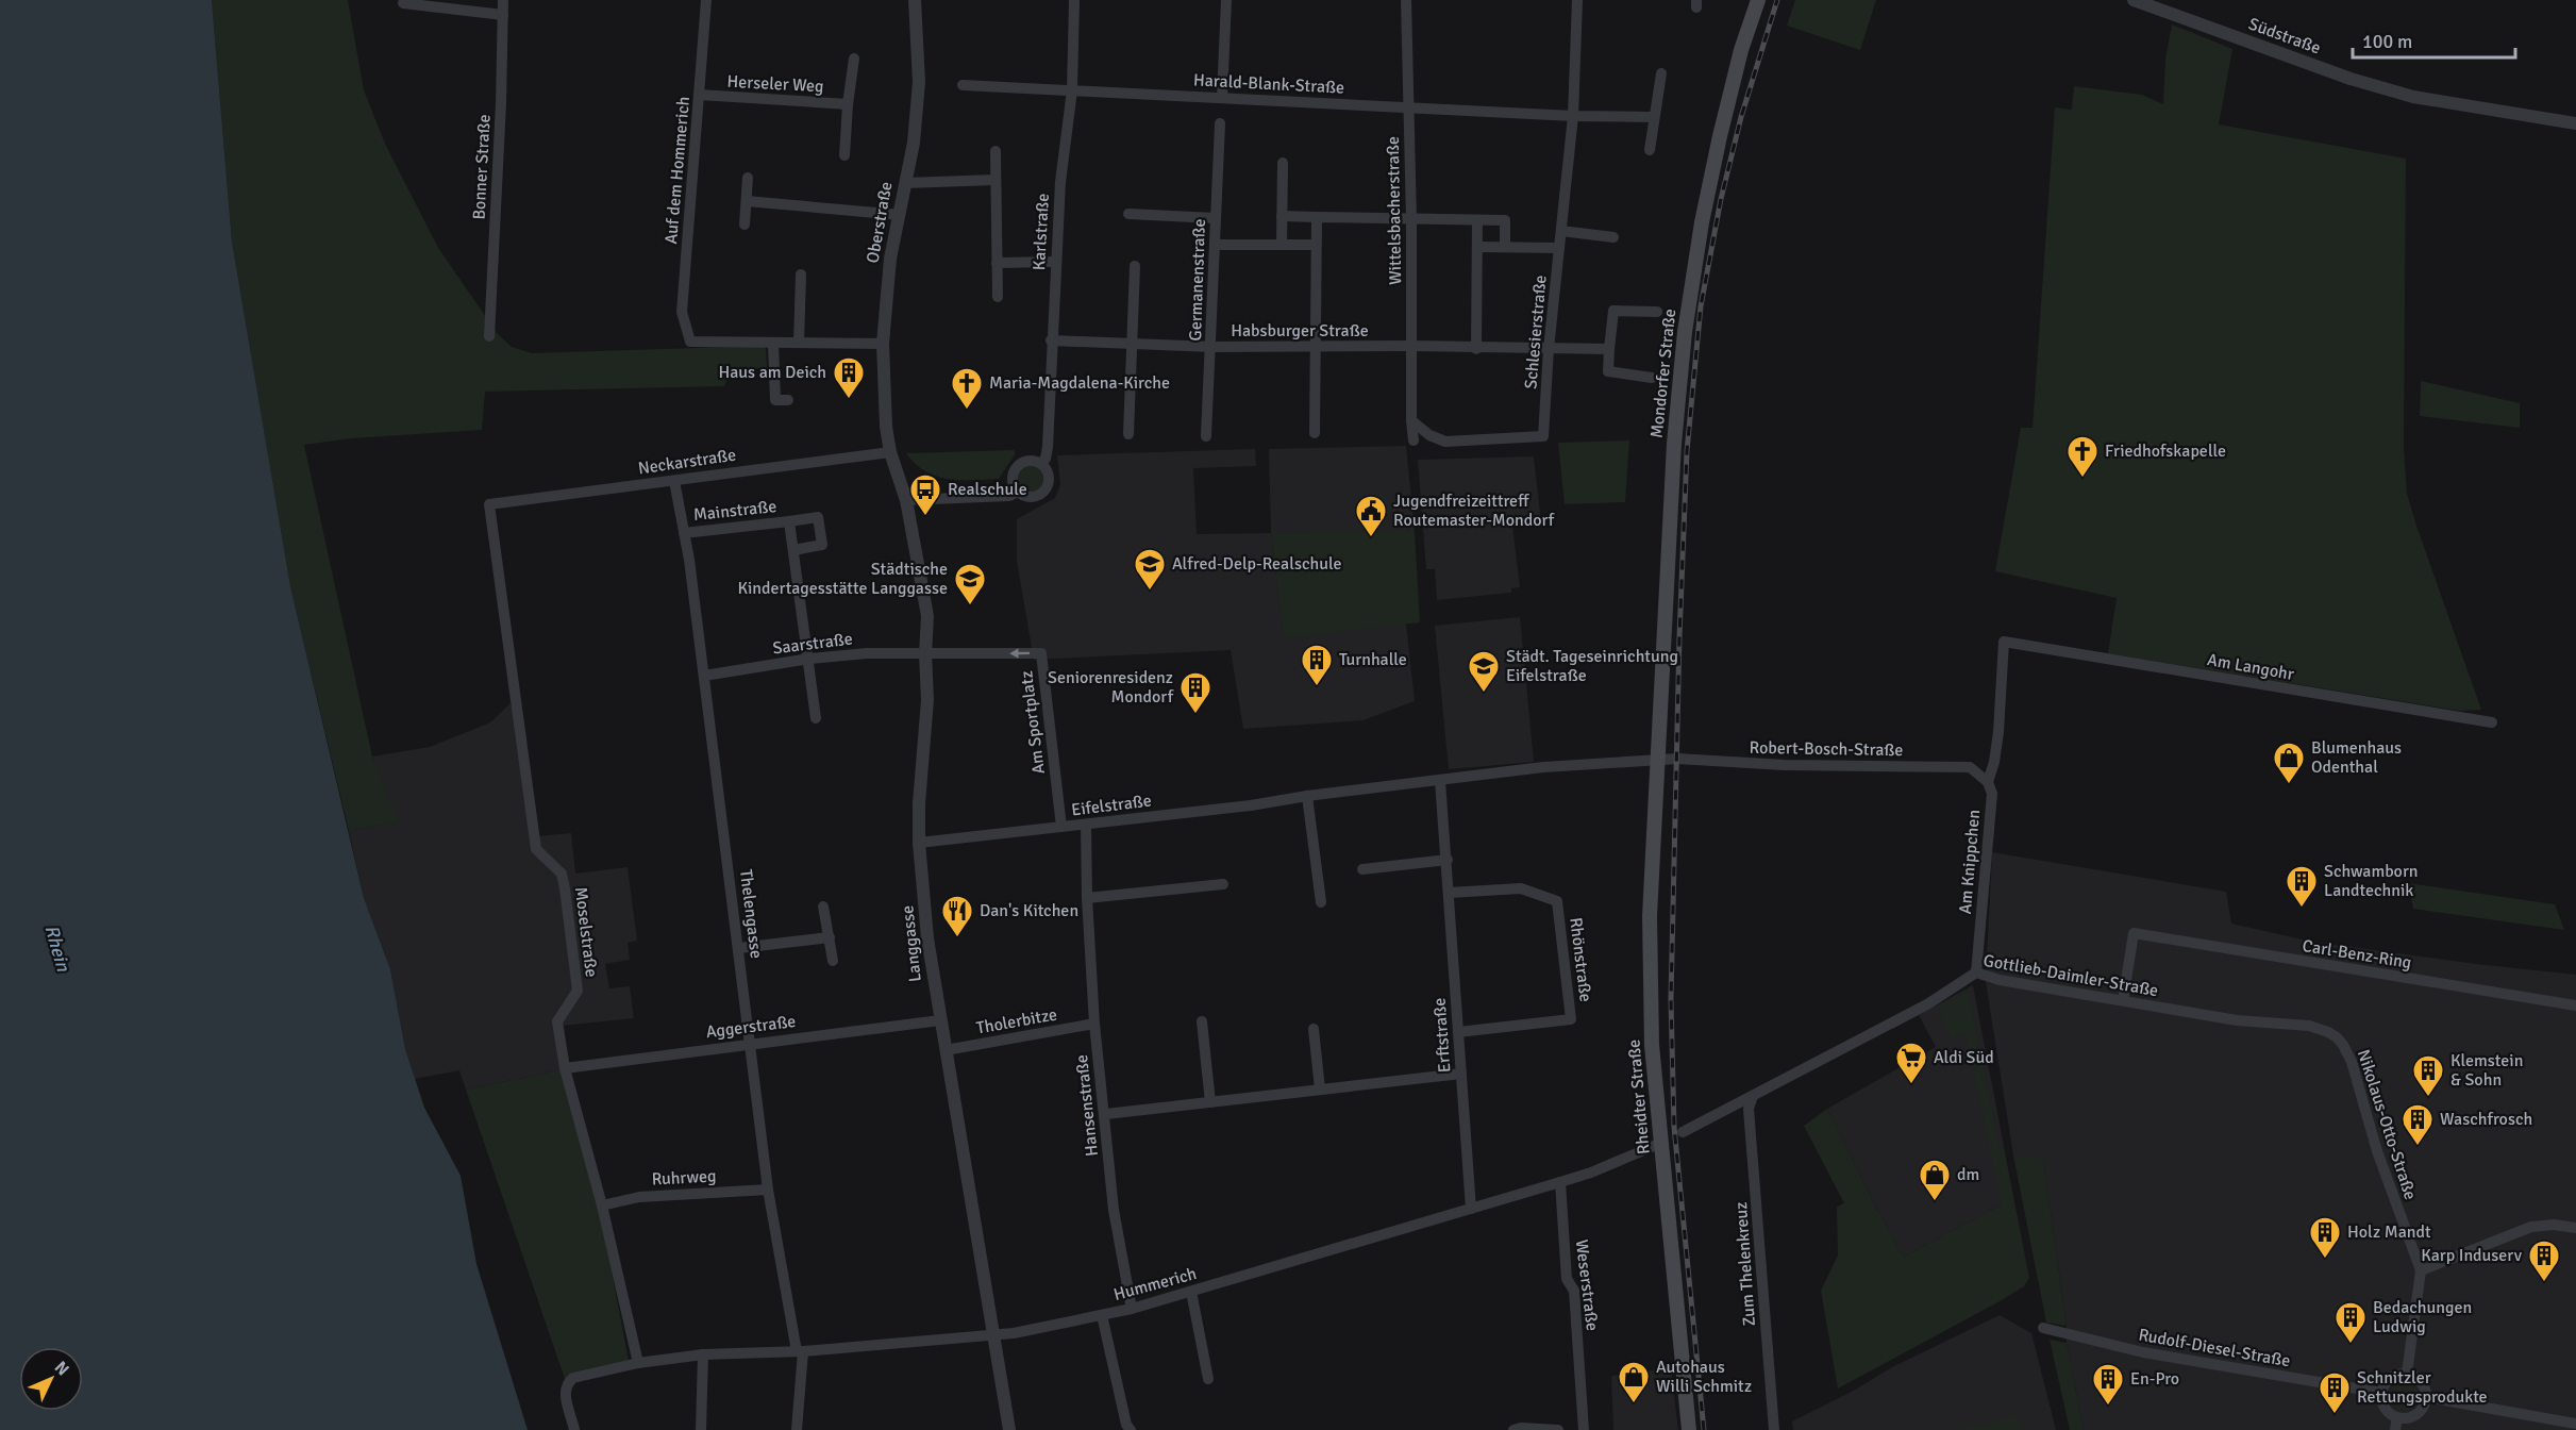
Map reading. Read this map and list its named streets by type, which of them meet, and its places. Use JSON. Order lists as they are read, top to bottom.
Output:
{
  "streets": {
    "main road": ["Mondorfer Straße", "Rheidter Straße"],
    "street": [
      "Südstraße",
      "Herseler Weg",
      "Harald-Blank-Straße",
      "Bonner Straße",
      "Auf dem Hommerich",
      "Wittelsbacherstraße",
      "Oberstraße",
      "Karlstraße",
      "Germanenstraße",
      "Habsburger Straße",
      "Schlesierstraße",
      "Neckarstraße",
      "Mainstraße",
      "Saarstraße",
      "Am Langohr",
      "Am Sportplatz",
      "Robert-Bosch-Straße",
      "Eifelstraße",
      "Am Knippchen",
      "Thelengasse",
      "Moselstraße",
      "Langgasse",
      "Carl-Benz-Ring",
      "Rhönstraße",
      "Gottlieb-Daimler-Straße",
      "Tholerbitze",
      "Aggerstraße",
      "Erftstraße",
      "Hansenstraße",
      "Nikolaus-Otto-Straße",
      "Ruhrweg",
      "Zum Thelenkreuz",
      "Hummerich",
      "Weserstraße",
      "Rudolf-Diesel-Straße"
    ]
  },
  "crossings": [
    ["Herseler Weg", "Auf dem Hommerich"],
    ["Harald-Blank-Straße", "Wittelsbacherstraße"],
    ["Harald-Blank-Straße", "Karlstraße"],
    ["Harald-Blank-Straße", "Schlesierstraße"],
    ["Wittelsbacherstraße", "Habsburger Straße"],
    ["Wittelsbacherstraße", "Schlesierstraße"],
    ["Oberstraße", "Neckarstraße"],
    ["Oberstraße", "Langgasse"],
    ["Karlstraße", "Habsburger Straße"],
    ["Karlstraße", "Langgasse"],
    ["Germanenstraße", "Habsburger Straße"],
    ["Habsburger Straße", "Schlesierstraße"],
    ["Mondorfer Straße", "Robert-Bosch-Straße"],
    ["Mondorfer Straße", "Eifelstraße"],
    ["Mondorfer Straße", "Rheidter Straße"],
    ["Neckarstraße", "Thelengasse"],
    ["Neckarstraße", "Moselstraße"],
    ["Neckarstraße", "Langgasse"],
    ["Mainstraße", "Saarstraße"],
    ["Mainstraße", "Thelengasse"],
    ["Saarstraße", "Am Sportplatz"],
    ["Saarstraße", "Thelengasse"],
    ["Saarstraße", "Langgasse"],
    ["Am Langohr", "Am Knippchen"],
    ["Am Sportplatz", "Eifelstraße"],
    ["Am Sportplatz", "Langgasse"],
    ["Robert-Bosch-Straße", "Eifelstraße"],
    ["Robert-Bosch-Straße", "Am Knippchen"],
    ["Robert-Bosch-Straße", "Rheidter Straße"],
    ["Eifelstraße", "Langgasse"],
    ["Eifelstraße", "Erftstraße"],
    ["Eifelstraße", "Rheidter Straße"],
    ["Eifelstraße", "Hansenstraße"],
    ["Am Knippchen", "Gottlieb-Daimler-Straße"],
    ["Thelengasse", "Aggerstraße"],
    ["Thelengasse", "Ruhrweg"],
    ["Thelengasse", "Hummerich"],
    ["Moselstraße", "Aggerstraße"],
    ["Moselstraße", "Ruhrweg"],
    ["Moselstraße", "Hummerich"],
    ["Langgasse", "Tholerbitze"],
    ["Langgasse", "Aggerstraße"],
    ["Langgasse", "Hummerich"],
    ["Carl-Benz-Ring", "Gottlieb-Daimler-Straße"],
    ["Rhönstraße", "Erftstraße"],
    ["Gottlieb-Daimler-Straße", "Nikolaus-Otto-Straße"],
    ["Gottlieb-Daimler-Straße", "Zum Thelenkreuz"],
    ["Tholerbitze", "Hansenstraße"],
    ["Erftstraße", "Hummerich"],
    ["Rheidter Straße", "Hummerich"],
    ["Hansenstraße", "Hummerich"],
    ["Nikolaus-Otto-Straße", "Rudolf-Diesel-Straße"],
    ["Hummerich", "Weserstraße"]
  ],
  "water": ["Rhein"],
  "places": {
    "building": [
      "Haus am Deich",
      "Turnhalle",
      "Seniorenresidenz Mondorf",
      "Schwamborn Landtechnik",
      "Klemstein & Sohn",
      "Waschfrosch",
      "Holz Mandt",
      "Karp Induserv",
      "Bedachungen Ludwig",
      "En-Pro",
      "Schnitzler Rettungsprodukte"
    ],
    "church": ["Maria-Magdalena-Kirche", "Friedhofskapelle"],
    "bus stop": ["Realschule"],
    "public building": ["Jugendfreizeittreff Routemaster-Mondorf"],
    "school or university": ["Alfred-Delp-Realschule", "Städtische Kindertagesstätte Langgasse", "Städt. Tageseinrichtung Eifelstraße"],
    "shop": ["Blumenhaus Odenthal", "dm", "Autohaus Willi Schmitz"],
    "restaurant": ["Dan's Kitchen"],
    "supermarket": ["Aldi Süd"]
  },
  "scale_bar": "100 m",
  "north": "top right"
}
